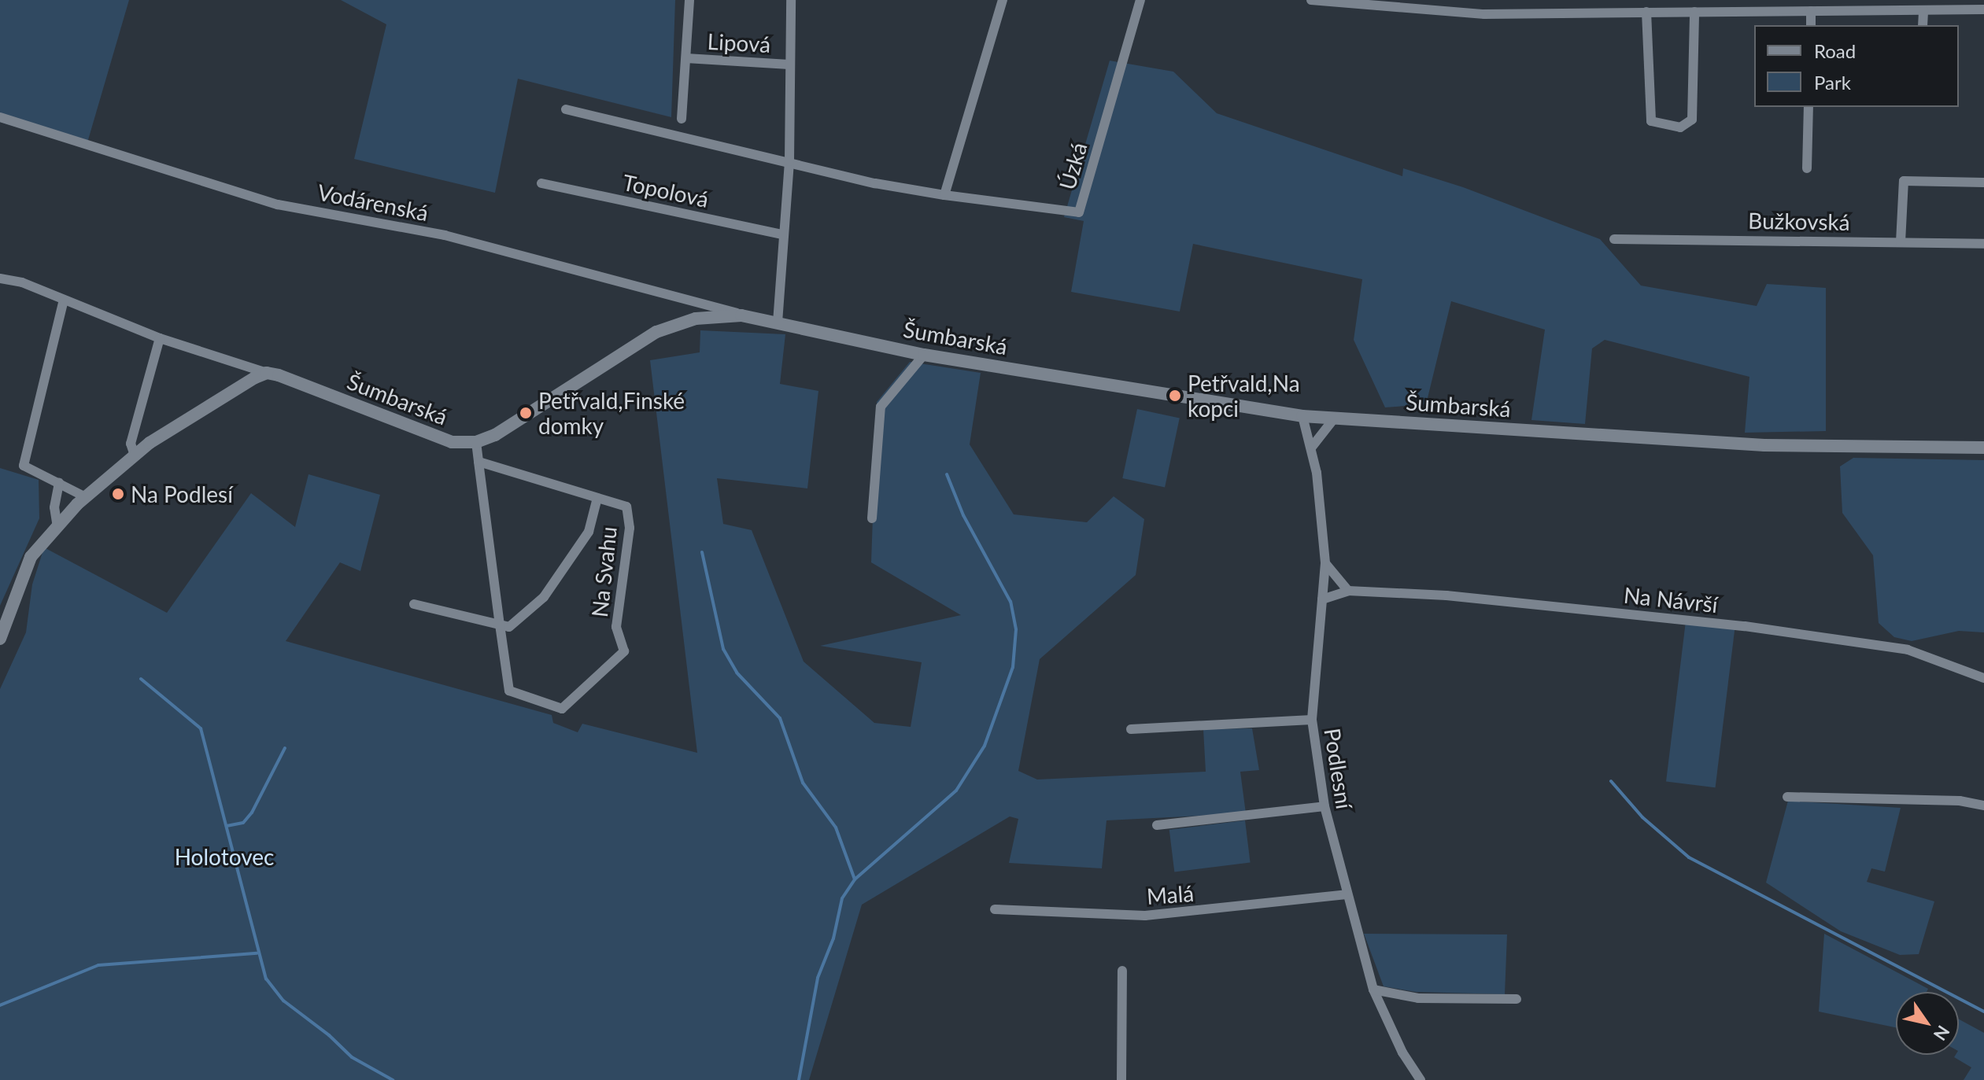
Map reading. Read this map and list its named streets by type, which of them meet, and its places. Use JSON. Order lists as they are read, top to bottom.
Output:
{
  "streets": {
    "street": [
      "Lipová",
      "Úzká",
      "Topolová",
      "Vodárenská",
      "Bužkovská",
      "Šumbarská",
      "Na Svahu",
      "Na Návrší",
      "Podlesní",
      "Malá"
    ]
  },
  "crossings": [
    ["Vodárenská", "Šumbarská"],
    ["Šumbarská", "Na Svahu"],
    ["Šumbarská", "Podlesní"],
    ["Na Návrší", "Podlesní"],
    ["Podlesní", "Malá"]
  ],
  "parks": ["Holotovec"],
  "places": ["Petřvald,Na kopci", "Petřvald,Finské domky", "Na Podlesí"],
  "legend": ["Road", "Park"],
  "north": "bottom right"
}
